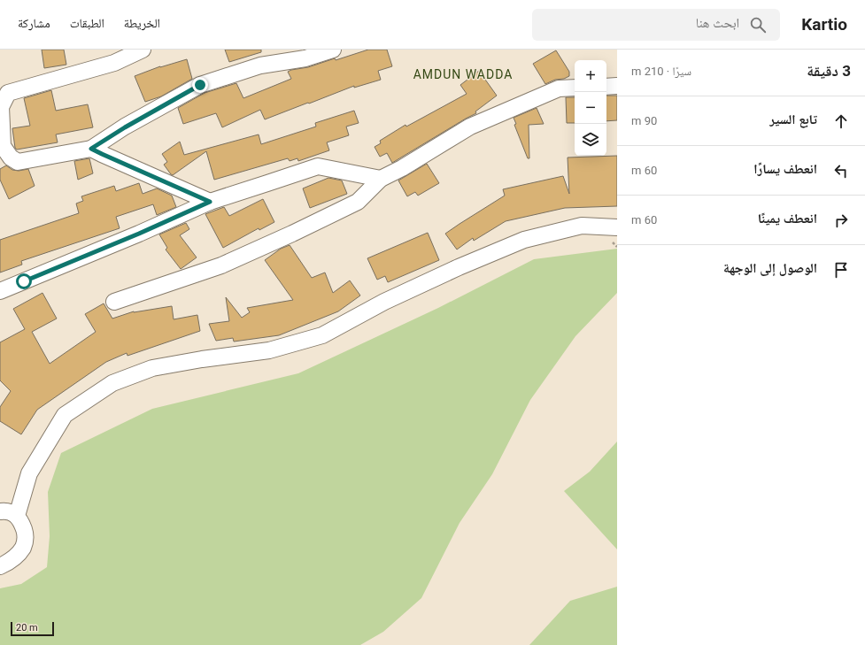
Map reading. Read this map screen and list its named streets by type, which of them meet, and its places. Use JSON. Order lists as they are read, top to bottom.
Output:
{
  "districts": ["AMDUN WADDA"],
  "scale_bar": "20 m",
  "page": {
    "header": "Kartio",
    "search": "ابحث هنا",
    "nav": ["الخريطة", "الطبقات", "مشاركة"],
    "heading": ["3 دقيقة", "سيرًا · 210 m"],
    "map_buttons": ["+", "−"],
    "list": [
      ["تابع السير", "90 m"],
      ["انعطف يسارًا", "60 m"],
      ["انعطف يمينًا", "60 m"],
      "الوصول إلى الوجهة"
    ],
    "scale": "20 m"
  }
}
